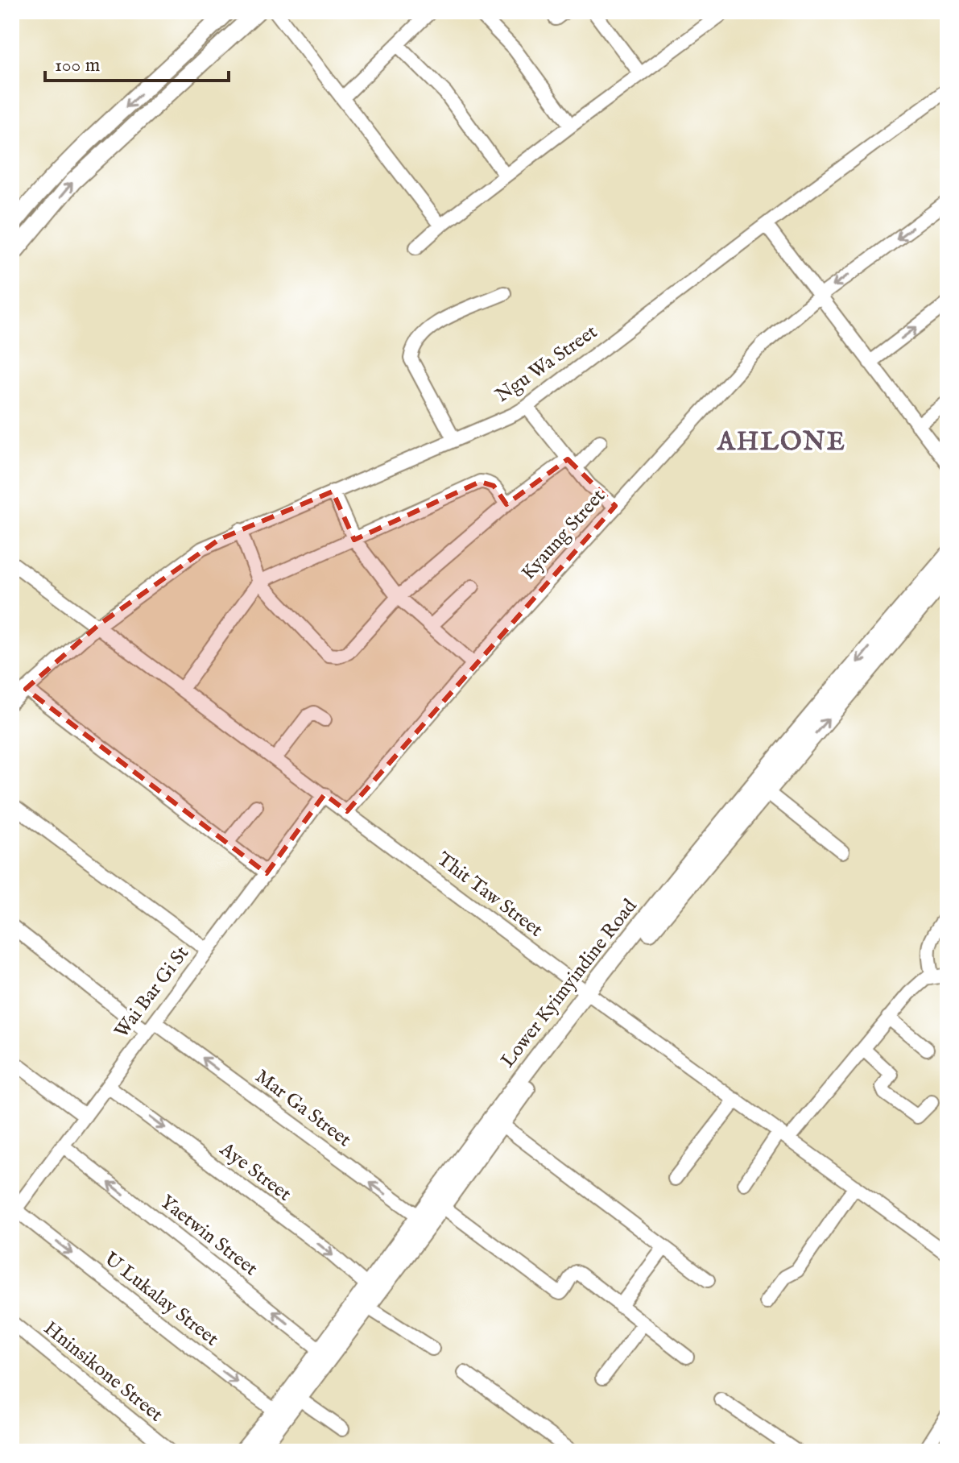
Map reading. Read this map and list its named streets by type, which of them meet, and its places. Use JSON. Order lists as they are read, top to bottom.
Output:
{
  "streets": {
    "main road": ["Lower Kyimyindine Road"],
    "street": [
      "Ngu Wa Street",
      "Kyaung Street",
      "Thit Taw Street",
      "Wai Bar Gi St",
      "Mar Ga Street",
      "Aye Street",
      "Yaetwin Street",
      "U Lukalay Street",
      "Hninsikone Street"
    ]
  },
  "crossings": [
    ["Ngu Wa Street", "Thit Taw Street"],
    ["Kyaung Street", "Thit Taw Street"],
    ["Thit Taw Street", "Lower Kyimyindine Road"],
    ["Thit Taw Street", "Wai Bar Gi St"],
    ["Lower Kyimyindine Road", "Mar Ga Street"],
    ["Lower Kyimyindine Road", "Aye Street"],
    ["Lower Kyimyindine Road", "Yaetwin Street"],
    ["Lower Kyimyindine Road", "U Lukalay Street"],
    ["Wai Bar Gi St", "Mar Ga Street"],
    ["Wai Bar Gi St", "Aye Street"],
    ["Wai Bar Gi St", "Yaetwin Street"],
    ["Wai Bar Gi St", "U Lukalay Street"]
  ],
  "one_way": [
    "Mar Ga Street",
    "Aye Street",
    "Yaetwin Street",
    "U Lukalay Street"
  ],
  "districts": ["AHLONE"],
  "scale_bar": "100 m"
}
